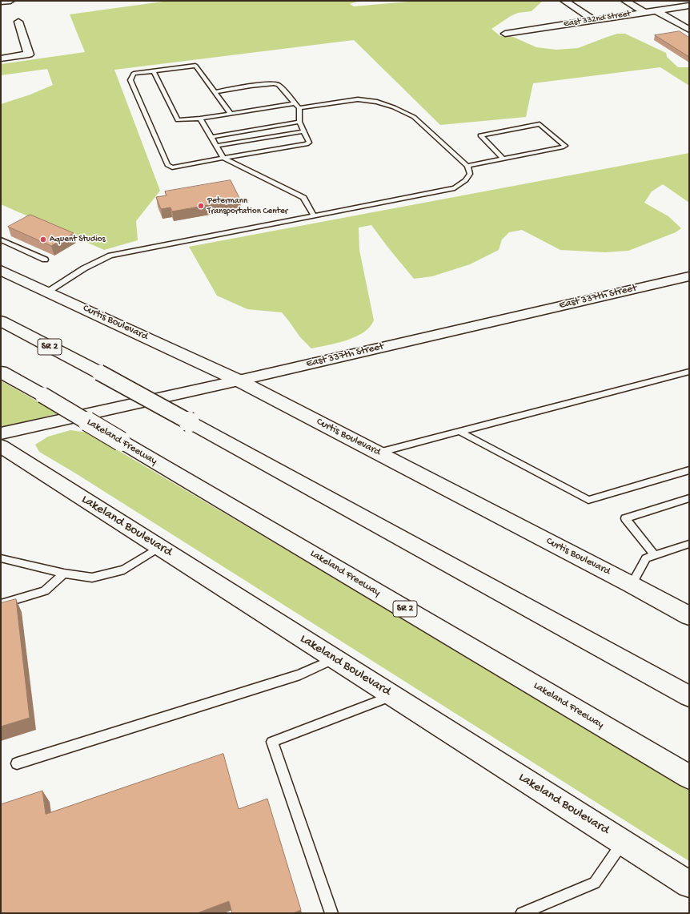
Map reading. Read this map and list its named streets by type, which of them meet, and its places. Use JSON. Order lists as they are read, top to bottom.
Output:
{
  "streets": {
    "main road": [
      "Curtis Boulevard",
      "SR 2",
      "Lakeland Freeway",
      "Lakeland Boulevard"
    ],
    "street": ["East 332nd Street", "East 337th Street"]
  },
  "crossings": [
    ["East 337th Street", "Curtis Boulevard"]
  ],
  "places": ["Petermann Transportation Center", "Aquent Studios"]
}
